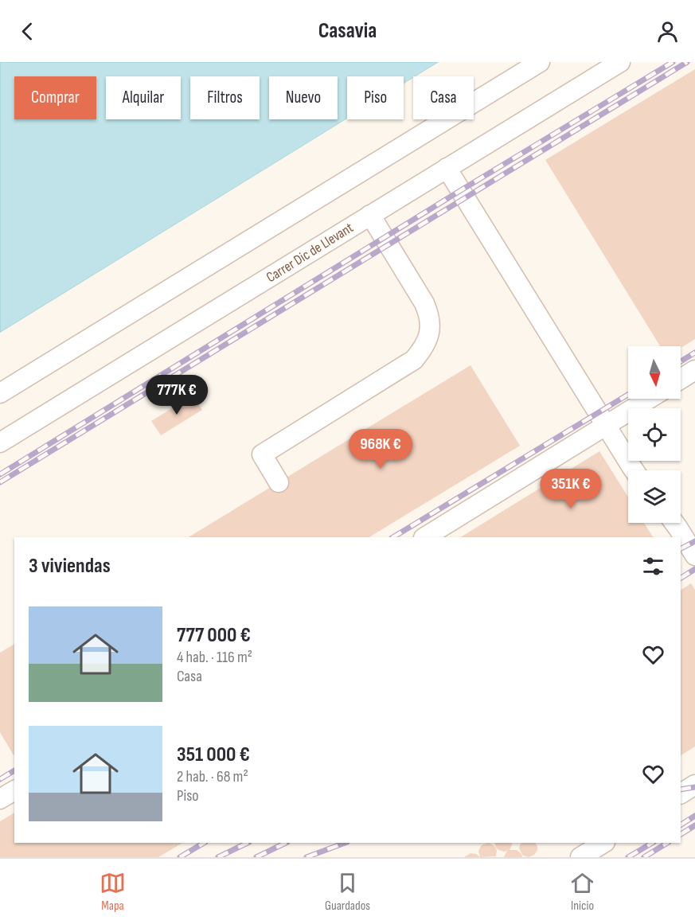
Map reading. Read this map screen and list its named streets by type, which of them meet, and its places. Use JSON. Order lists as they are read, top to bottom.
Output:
{
  "streets": {
    "lane": ["Carrer Dic de Llevant"]
  },
  "north": "bottom",
  "page": {
    "header": "Casavia",
    "chip": [
      "Comprar",
      "Alquilar",
      "Filtros",
      "Nuevo",
      "Piso",
      "Casa"
    ],
    "price": ["777K €", "968K €", "351K €"],
    "heading": "3 viviendas",
    "list": [
      {
        "name": "777 000 €",
        "note": "4 hab. · 116 m² · Casa"
      },
      {
        "name": "351 000 €",
        "note": "2 hab. · 68 m² · Piso"
      }
    ],
    "tabs": ["Mapa", "Guardados", "Inicio"]
  }
}
